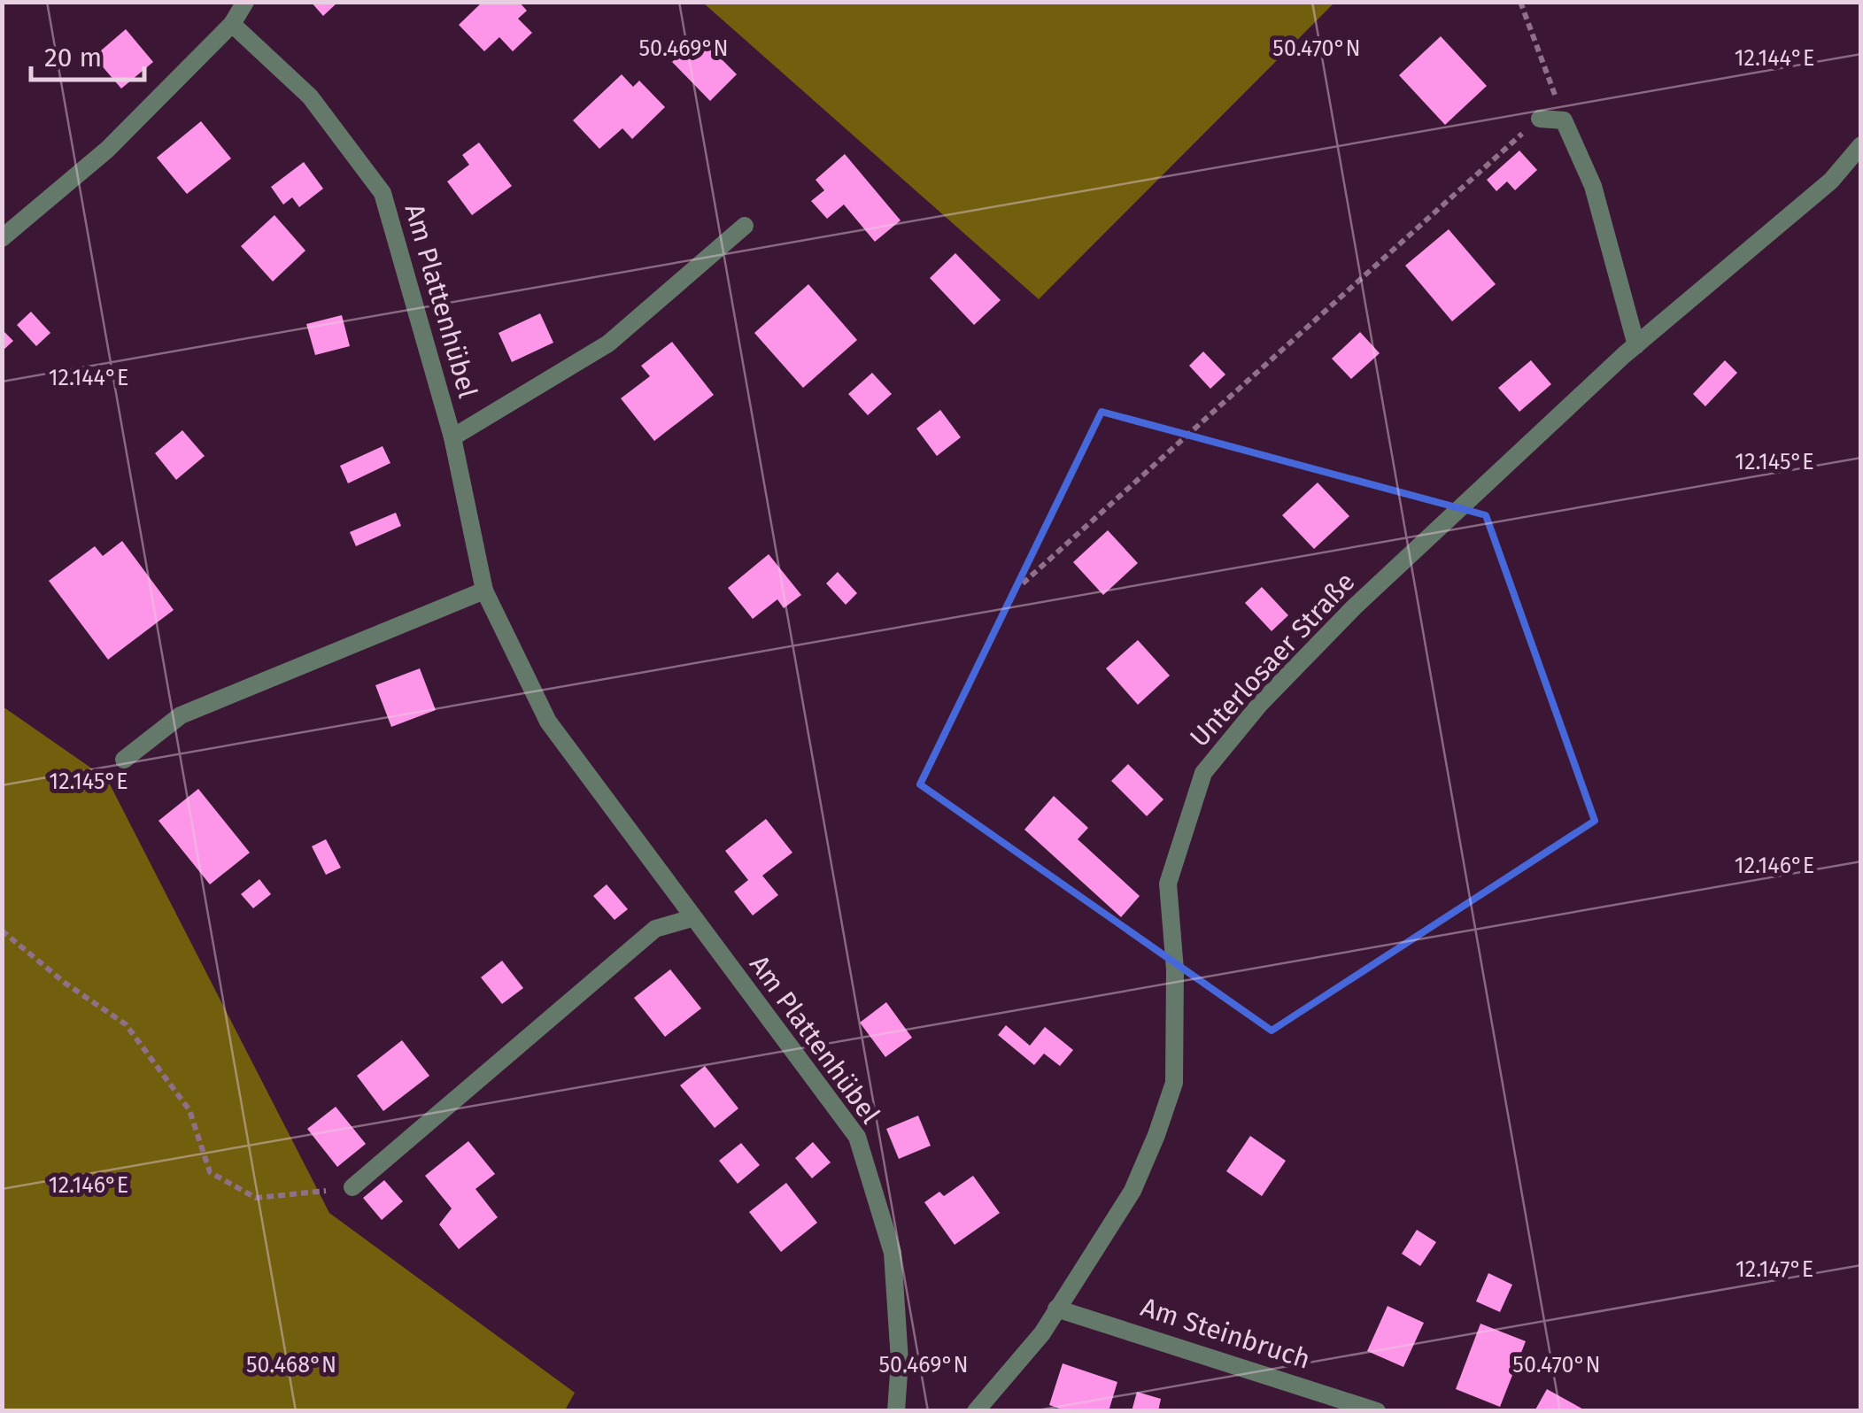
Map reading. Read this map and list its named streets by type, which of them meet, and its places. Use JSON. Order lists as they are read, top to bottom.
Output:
{
  "streets": {
    "street": ["Am Plattenhübel", "Unterlosaer Straße", "Am Steinbruch"]
  },
  "crossings": [
    ["Unterlosaer Straße", "Am Steinbruch"]
  ],
  "scale_bar": "20 m",
  "coordinates": [
    "50.469°N",
    "50.470°N",
    "12.144°E",
    "12.145°E",
    "12.146°E",
    "12.147°E",
    "50.468°N"
  ]
}
